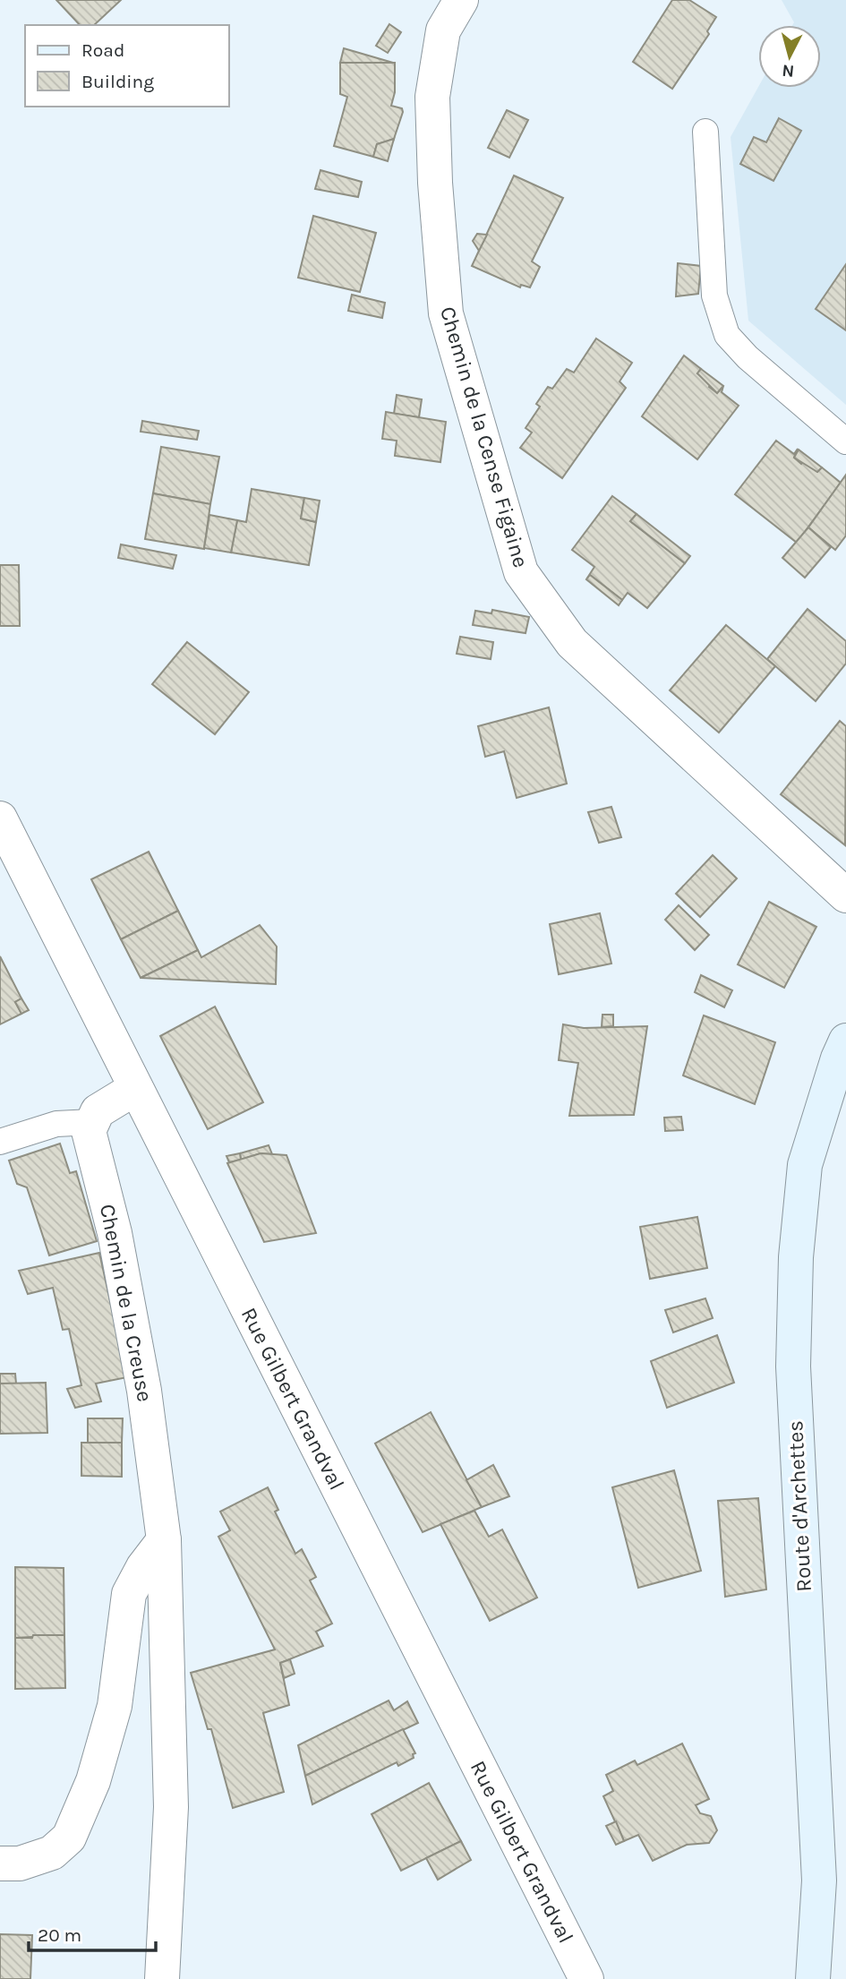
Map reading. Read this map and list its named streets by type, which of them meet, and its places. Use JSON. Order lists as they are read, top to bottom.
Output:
{
  "streets": {
    "street": [
      "Chemin de la Cense Figaine",
      "Chemin de la Creuse",
      "Rue Gilbert Grandval",
      "Route d'Archettes"
    ]
  },
  "legend": ["Road", "Building"],
  "scale_bar": "20 m",
  "north": "bottom"
}
